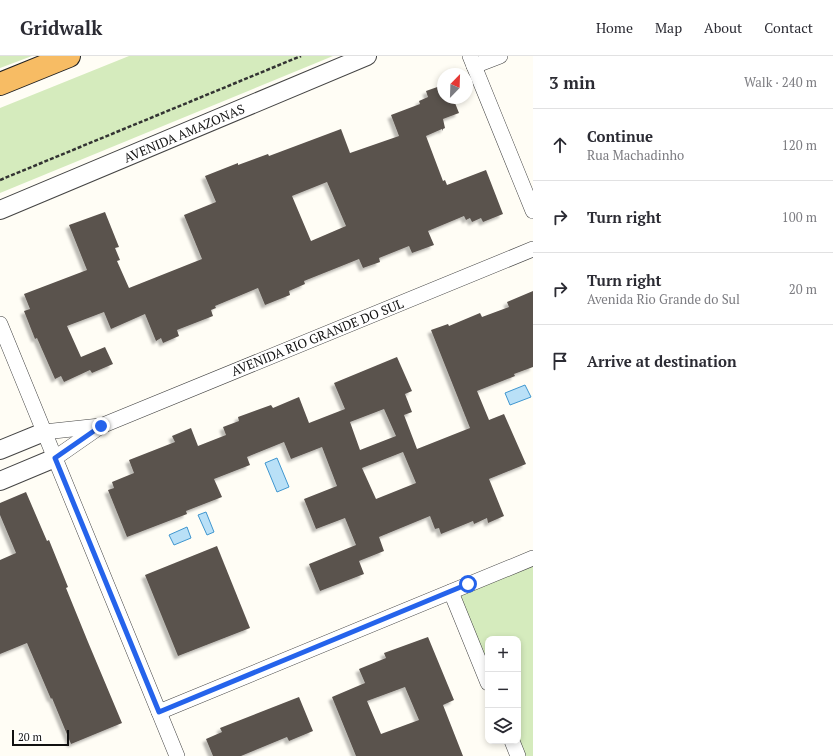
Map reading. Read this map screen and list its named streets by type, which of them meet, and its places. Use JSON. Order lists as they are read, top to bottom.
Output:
{
  "streets": {
    "street": ["AVENIDA AMAZONAS", "AVENIDA RIO GRANDE DO SUL"]
  },
  "scale_bar": "20 m",
  "north": "top right",
  "page": {
    "header": "Gridwalk",
    "nav": [
      "Home",
      "Map",
      "About",
      "Contact"
    ],
    "heading": ["3 min", "Walk · 240 m"],
    "list": [
      ["Continue", "Rua Machadinho", "120 m"],
      ["Turn right", "100 m"],
      ["Turn right", "Avenida Rio Grande do Sul", "20 m"],
      "Arrive at destination"
    ],
    "map_buttons": ["+", "−"],
    "scale": "20 m"
  }
}
